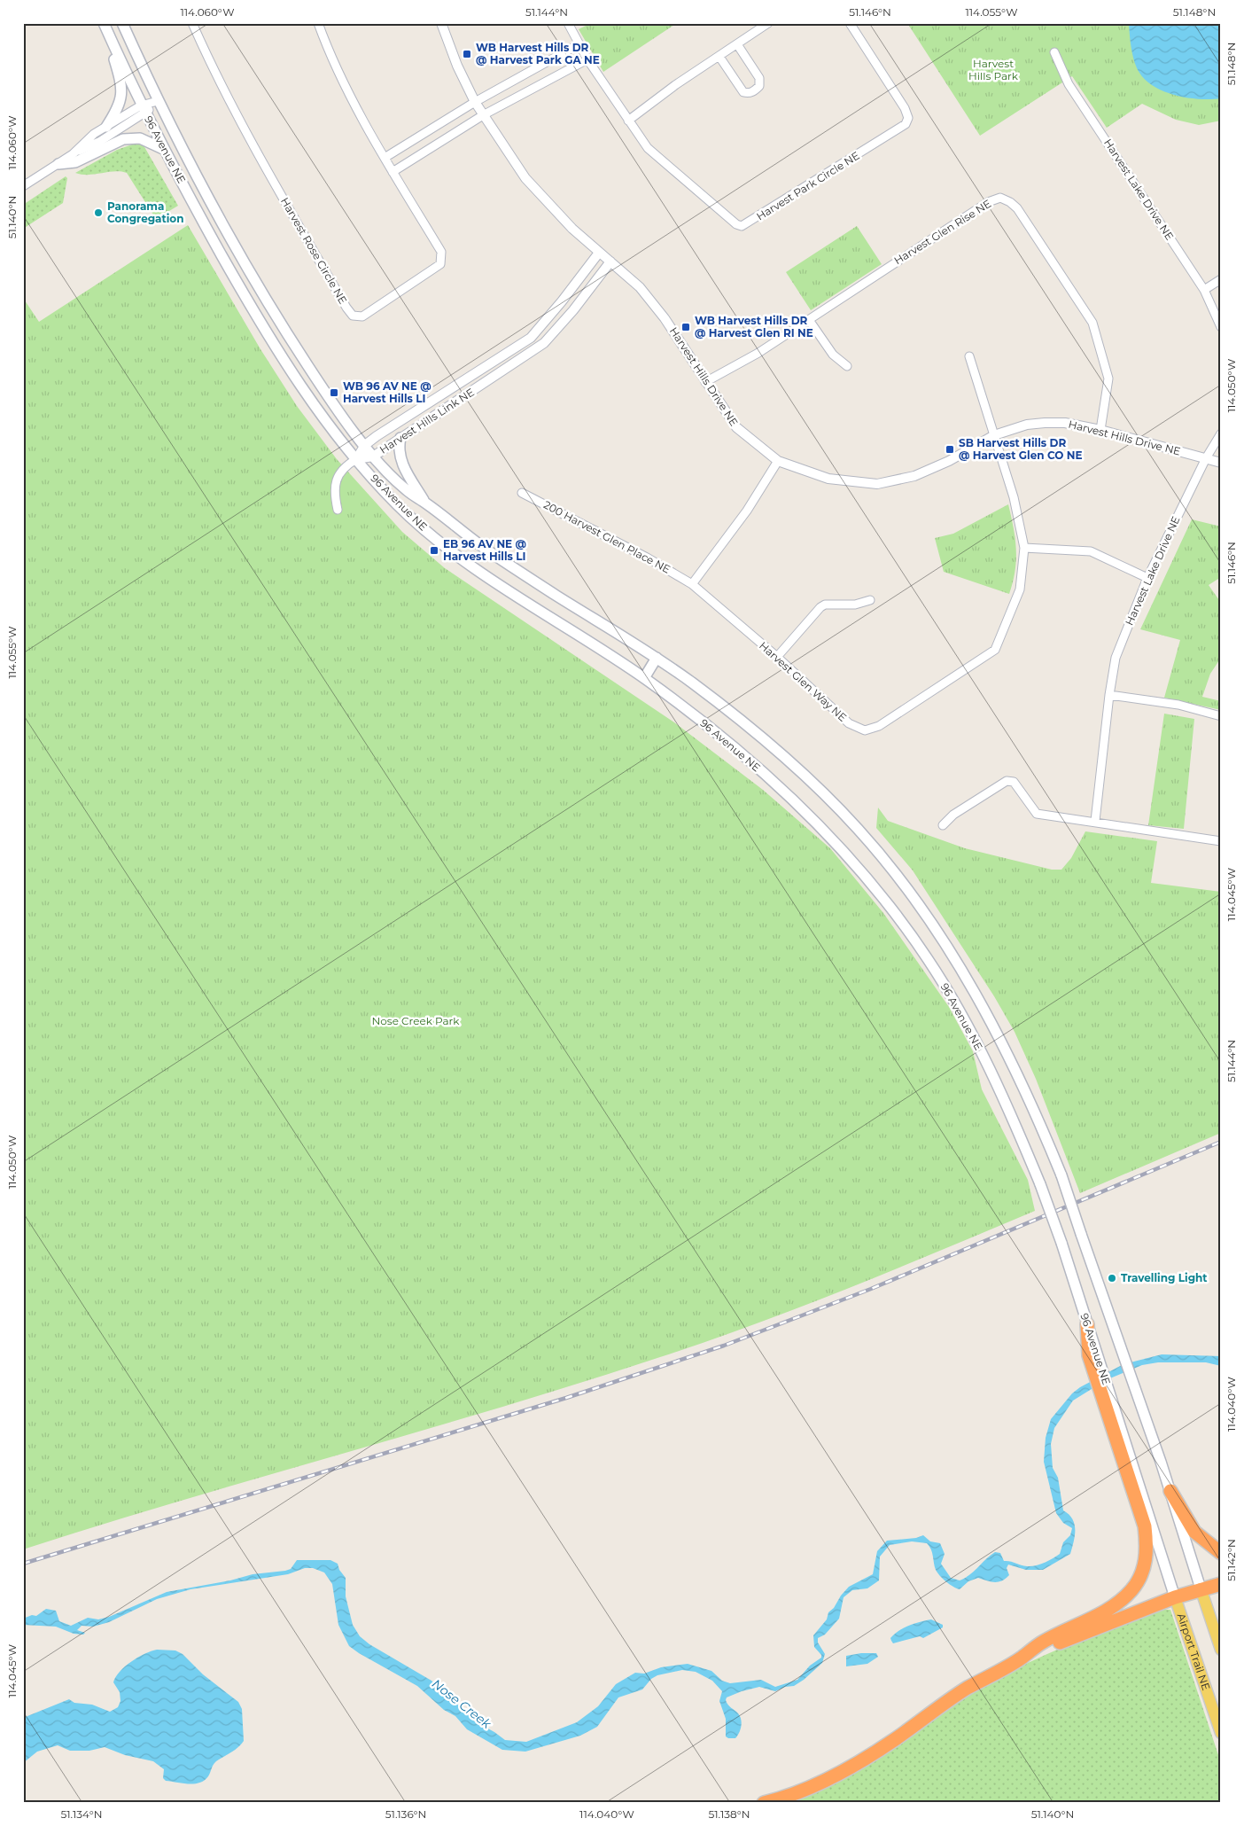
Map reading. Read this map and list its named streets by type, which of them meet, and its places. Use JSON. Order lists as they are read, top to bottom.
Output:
{
  "streets": {
    "main road": ["96 Avenue NE", "Airport Trail NE"],
    "street": [
      "Harvest Park Circle NE",
      "Harvest Lake Drive NE",
      "Harvest Glen Rise NE",
      "Harvest Rose Circle NE",
      "Harvest Hills Drive NE",
      "Harvest Hills Link NE",
      "200 Harvest Glen Place NE",
      "Harvest Glen Way NE"
    ]
  },
  "crossings": [
    ["96 Avenue NE", "Harvest Hills Link NE"],
    ["Harvest Lake Drive NE", "Harvest Hills Drive NE"],
    ["Harvest Glen Rise NE", "Harvest Hills Drive NE"],
    ["Harvest Hills Drive NE", "Harvest Hills Link NE"],
    ["Harvest Hills Drive NE", "Harvest Glen Way NE"],
    ["200 Harvest Glen Place NE", "Harvest Glen Way NE"]
  ],
  "water": ["Nose Creek"],
  "parks": ["Harvest Hills Park", "Nose Creek Park"],
  "places": {
    "transit": [
      "WB Harvest Hills DR @ Harvest Park GA NE",
      "WB Harvest Hills DR @ Harvest Glen RI NE",
      "WB 96 AV NE @ Harvest Hills LI",
      "SB Harvest Hills DR @ Harvest Glen CO NE",
      "EB 96 AV NE @ Harvest Hills LI"
    ],
    "other": ["Panorama Congregation", "Travelling Light"]
  },
  "coordinates": [
    "114.060°W",
    "51.144°N",
    "51.146°N",
    "114.055°W",
    "51.148°N",
    "51.140°N",
    "114.050°W",
    "114.045°W",
    "114.040°W",
    "51.142°N",
    "51.134°N",
    "51.136°N",
    "51.138°N"
  ]
}
